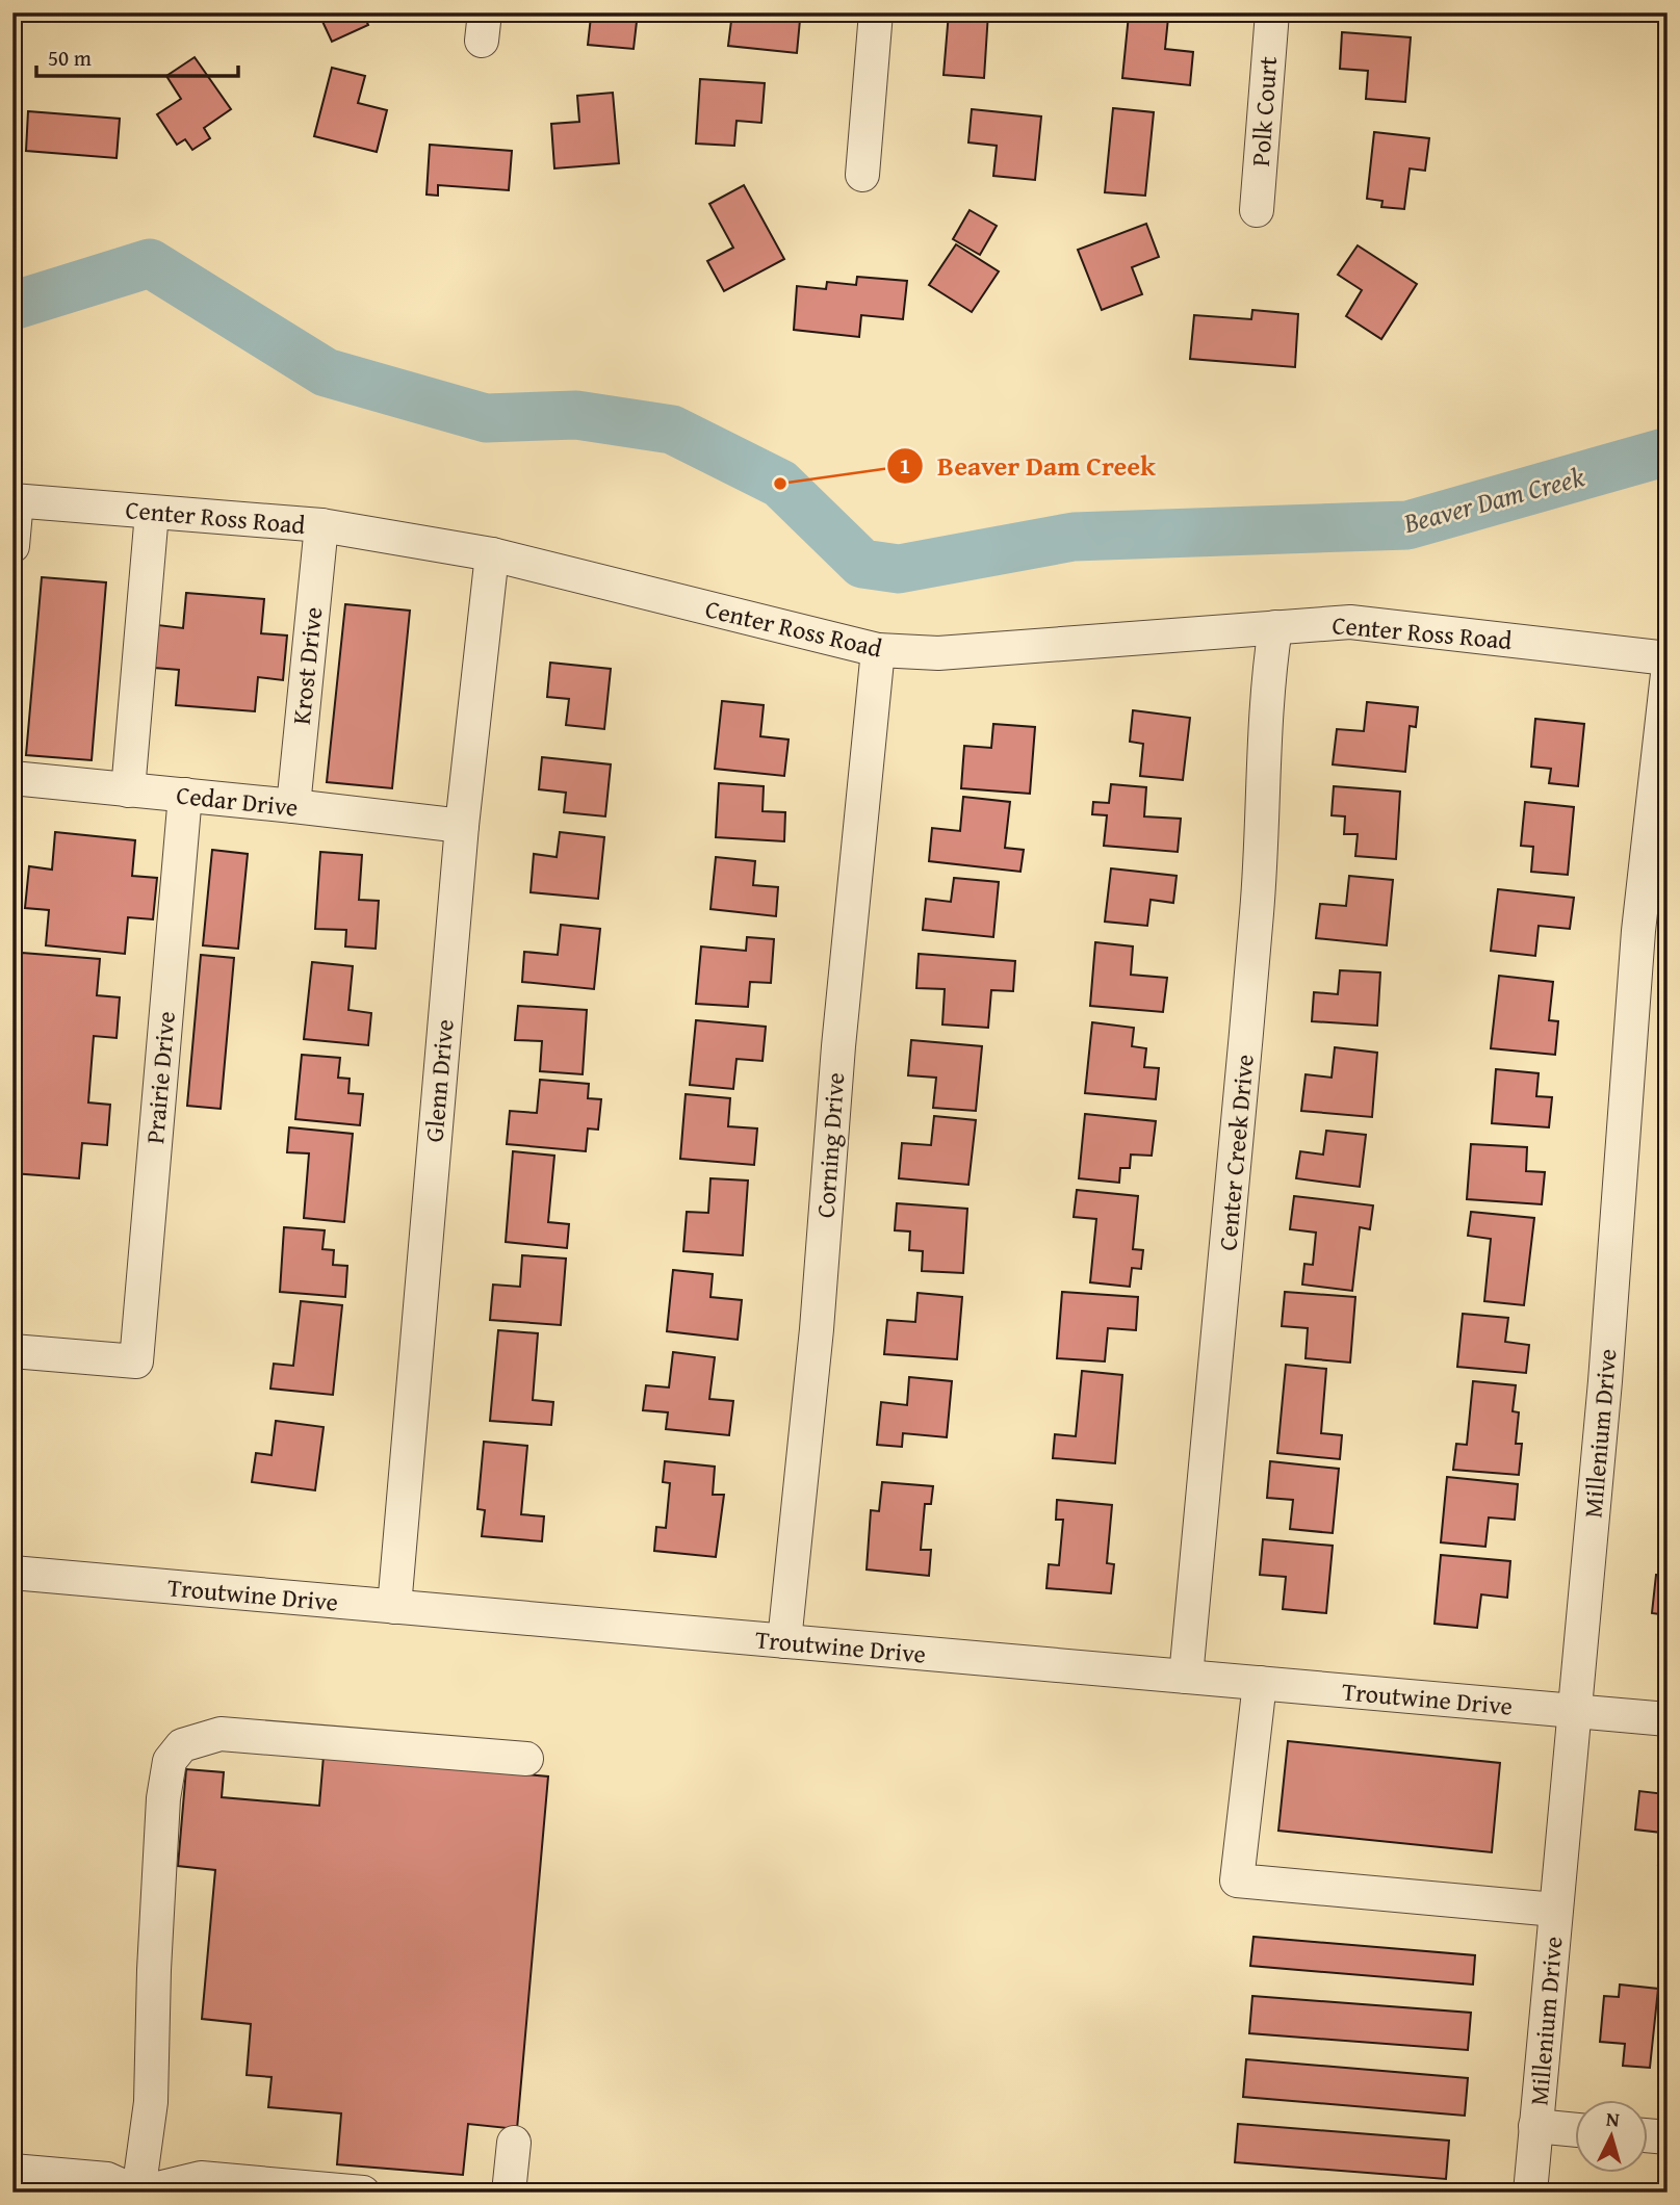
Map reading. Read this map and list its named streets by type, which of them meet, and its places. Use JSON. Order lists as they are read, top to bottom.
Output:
{
  "streets": {
    "street": [
      "Polk Court",
      "Center Ross Road",
      "Krost Drive",
      "Cedar Drive",
      "Prairie Drive",
      "Glenn Drive",
      "Corning Drive",
      "Center Creek Drive",
      "Millenium Drive",
      "Troutwine Drive"
    ]
  },
  "crossings": [
    ["Center Ross Road", "Krost Drive"],
    ["Center Ross Road", "Glenn Drive"],
    ["Center Ross Road", "Corning Drive"],
    ["Center Ross Road", "Center Creek Drive"],
    ["Krost Drive", "Cedar Drive"],
    ["Cedar Drive", "Prairie Drive"],
    ["Cedar Drive", "Glenn Drive"],
    ["Glenn Drive", "Troutwine Drive"],
    ["Corning Drive", "Troutwine Drive"],
    ["Center Creek Drive", "Troutwine Drive"],
    ["Millenium Drive", "Troutwine Drive"]
  ],
  "water": ["Beaver Dam Creek"],
  "places": ["Beaver Dam Creek"],
  "scale_bar": "50 m",
  "north": "top"
}
